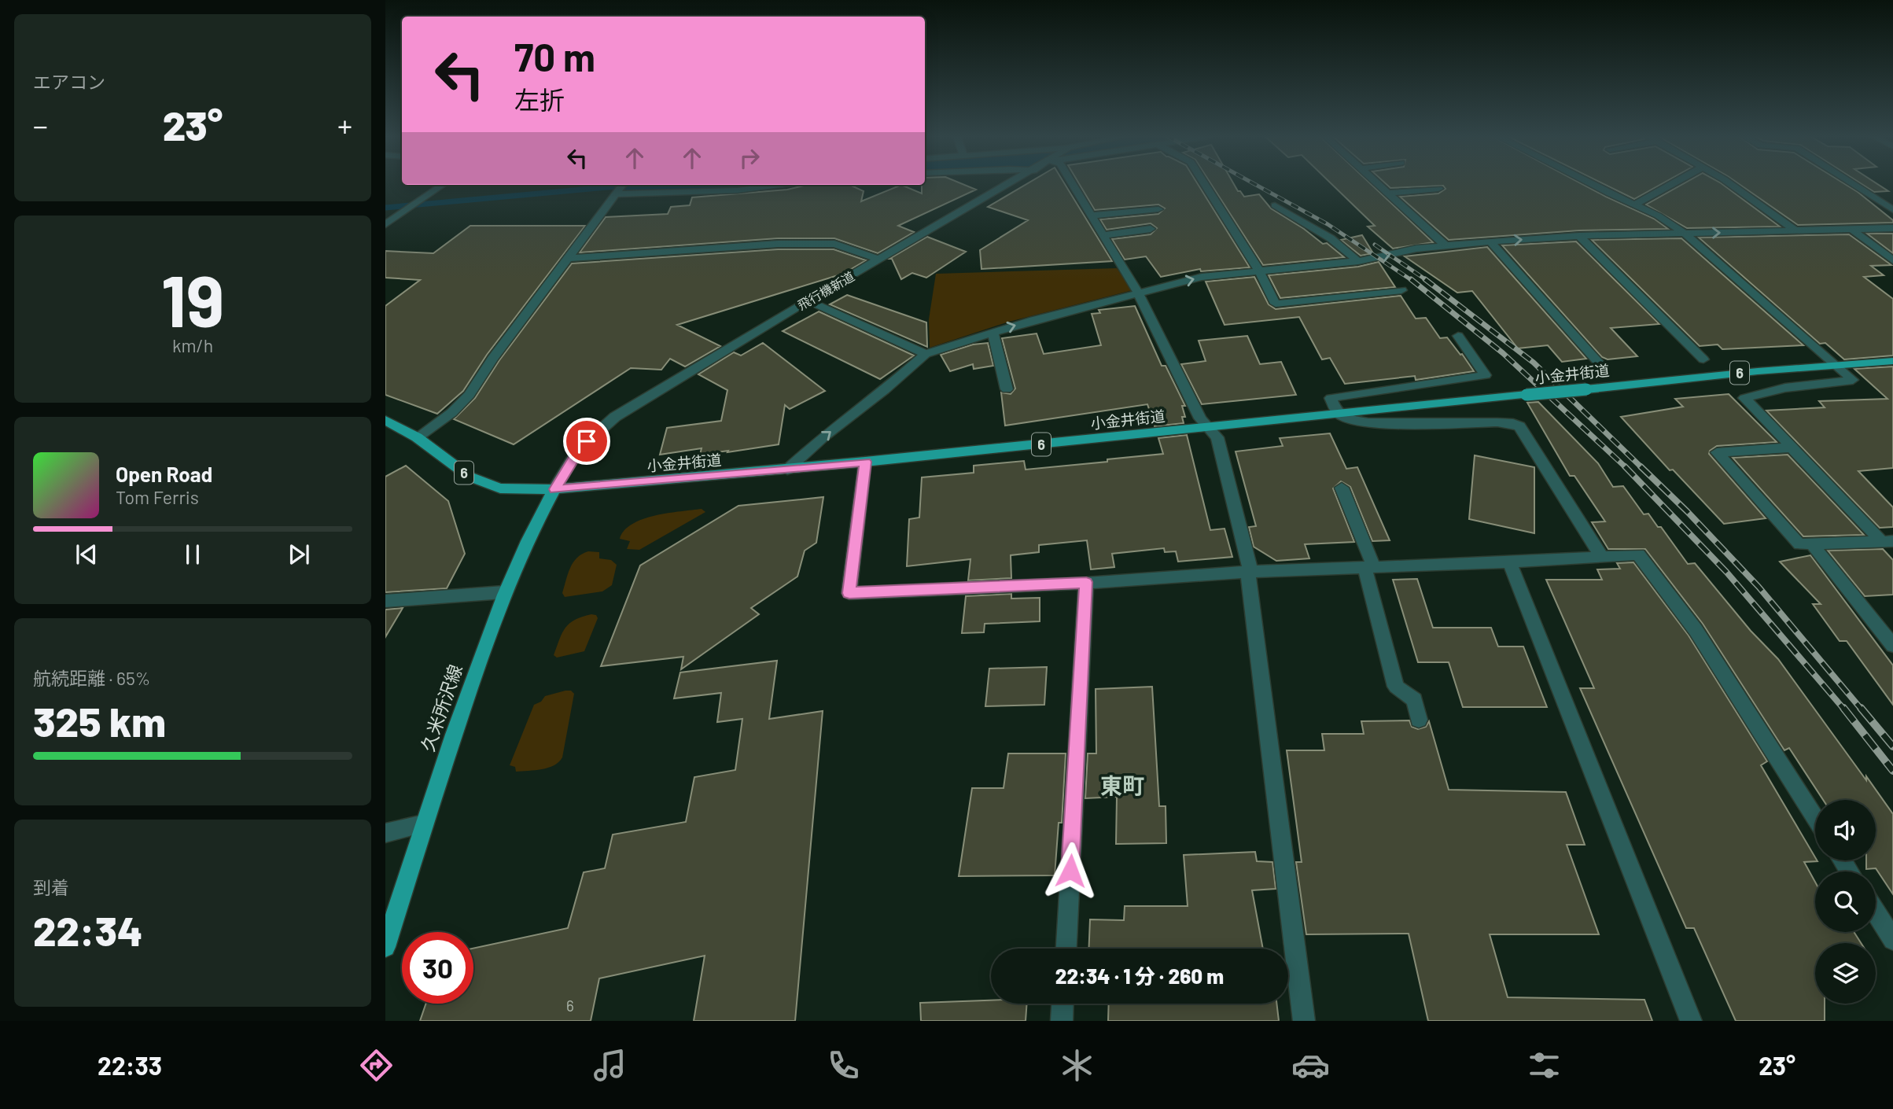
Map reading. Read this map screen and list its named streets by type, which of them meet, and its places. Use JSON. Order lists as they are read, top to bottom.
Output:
{
  "streets": {
    "main road": ["6", "小金井街道", "久米所沢線"],
    "street": ["飛行機新道"]
  },
  "crossings": [
    ["飛行機新道", "小金井街道"],
    ["飛行機新道", "久米所沢線"],
    ["小金井街道", "久米所沢線"]
  ],
  "districts": ["東町"],
  "house_numbers": ["6"],
  "page": {
    "tile": [
      "エアコン",
      ["19", "km/h"],
      ["航続距離 · 65%", "325 km"],
      ["到着", "22:34"]
    ],
    "turn": ["70 m", "左折"],
    "heat": ["−", "23°", "+"],
    "song": ["Open Road", "Tom Ferris"],
    "limit": "30",
    "trip": "22:34 · 1 分 · 260 m",
    "tabs": ["22:33", "23°"]
  }
}
